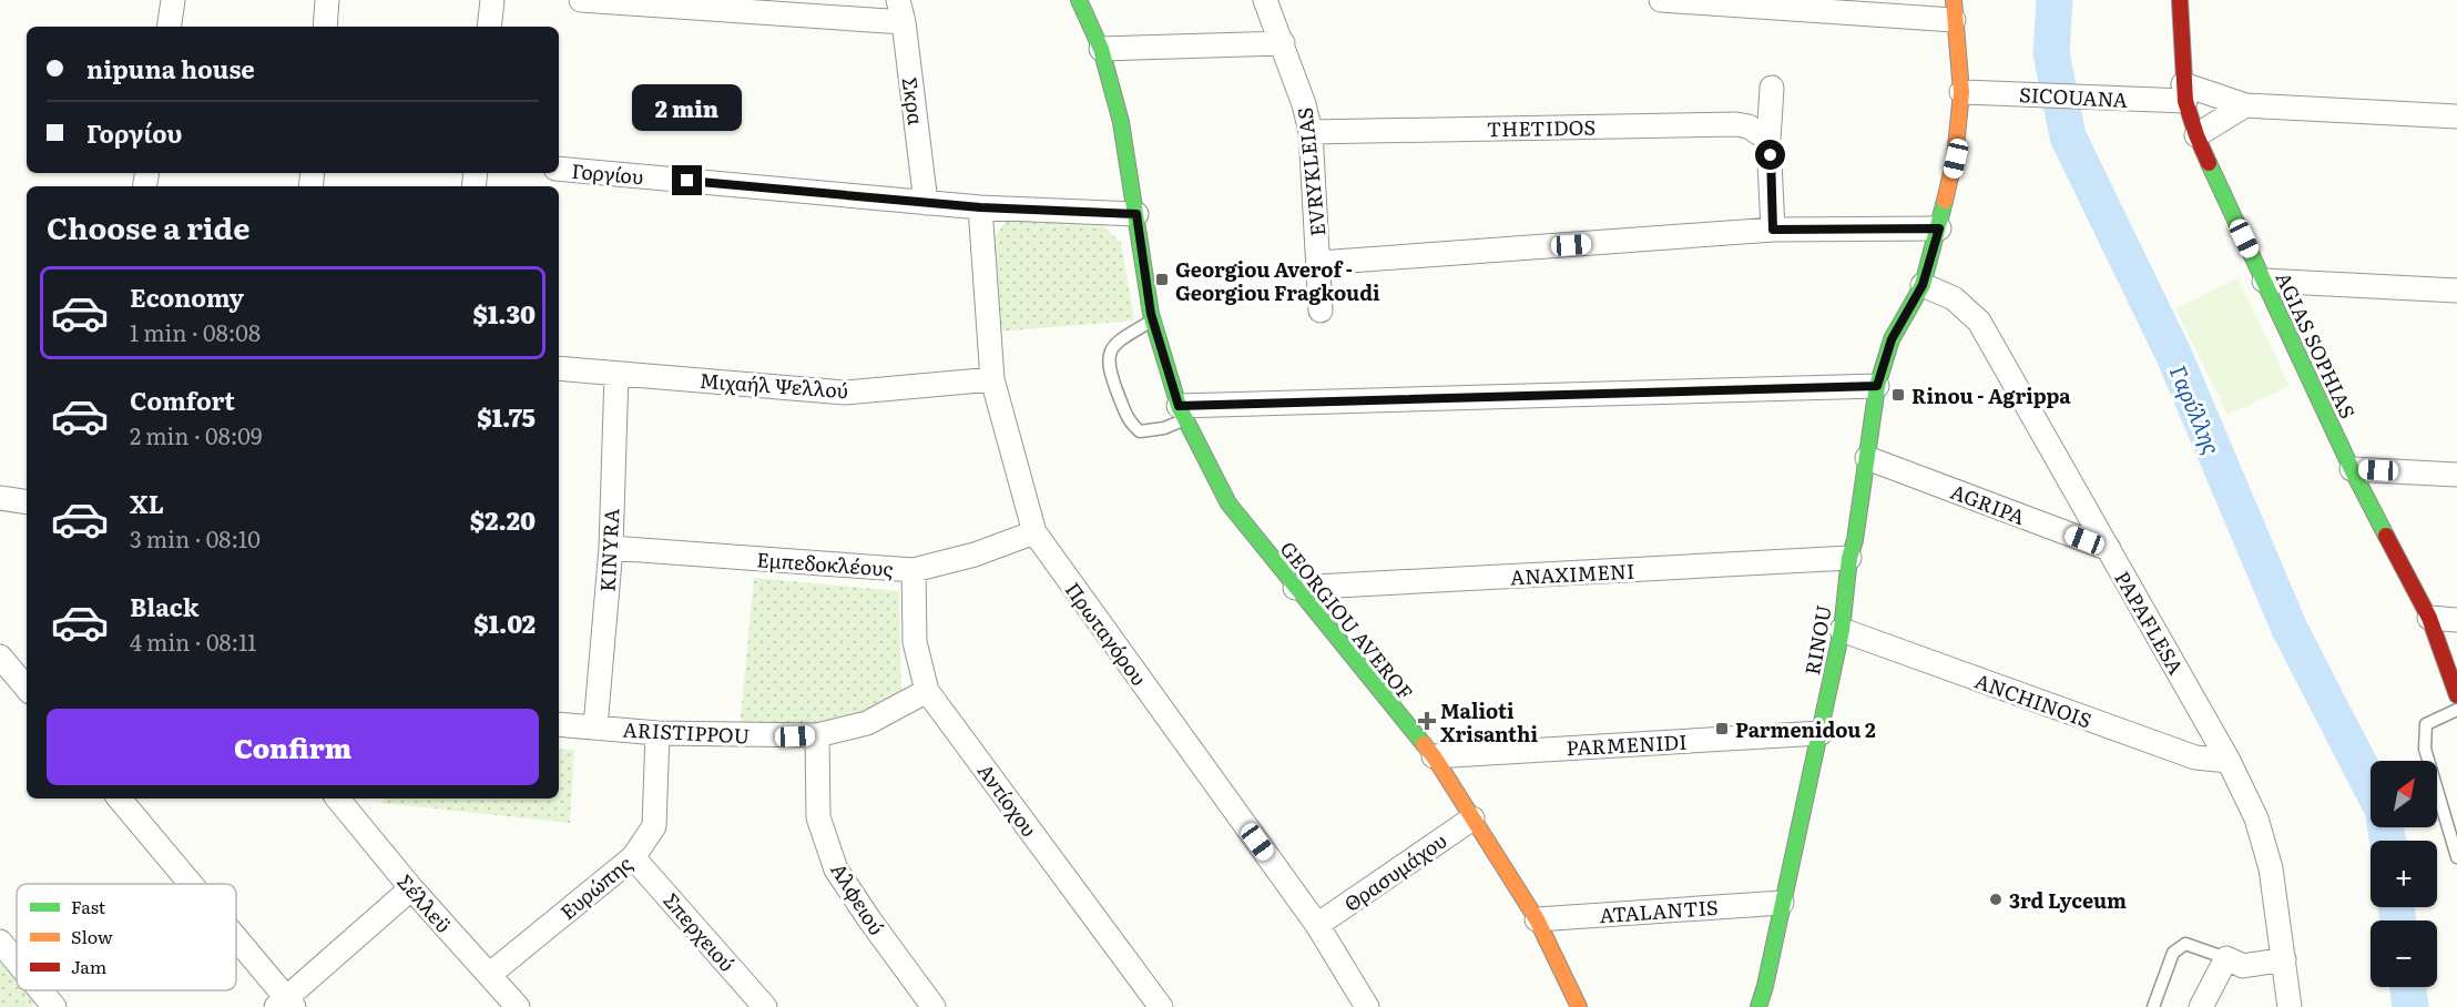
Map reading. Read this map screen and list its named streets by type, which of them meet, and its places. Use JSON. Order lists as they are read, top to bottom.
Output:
{
  "streets": {
    "street": [
      "SICOUANA",
      "Σκρα",
      "THETIDOS",
      "EVRYKLEIAS",
      "Γοργίου",
      "AGIAS SOPHIAS",
      "Μιχαήλ Ψελλού",
      "AGRIPA",
      "KINYRA",
      "Εμπεδοκλέους",
      "ANAXIMENI",
      "GEORGIOU AVEROF",
      "PAPAFLESA",
      "Πρωταγόρου",
      "RINOU",
      "ANCHINOIS",
      "ARISTIPPOU",
      "PARMENIDI",
      "Αντίοχου",
      "Θρασυμάχου",
      "Ευρώπης",
      "Αλφειού",
      "Σέλλεϋ",
      "ATALANTIS",
      "Σπερχειού"
    ]
  },
  "crossings": [
    ["SICOUANA", "AGIAS SOPHIAS"],
    ["SICOUANA", "RINOU"],
    ["Σκρα", "Γοργίου"],
    ["THETIDOS", "EVRYKLEIAS"],
    ["Γοργίου", "GEORGIOU AVEROF"],
    ["Γοργίου", "Πρωταγόρου"],
    ["Μιχαήλ Ψελλού", "KINYRA"],
    ["Μιχαήλ Ψελλού", "Πρωταγόρου"],
    ["AGRIPA", "PAPAFLESA"],
    ["AGRIPA", "RINOU"],
    ["KINYRA", "Εμπεδοκλέους"],
    ["KINYRA", "ARISTIPPOU"],
    ["Εμπεδοκλέους", "Πρωταγόρου"],
    ["Εμπεδοκλέους", "Αντίοχου"],
    ["ANAXIMENI", "GEORGIOU AVEROF"],
    ["ANAXIMENI", "RINOU"],
    ["GEORGIOU AVEROF", "PARMENIDI"],
    ["GEORGIOU AVEROF", "Θρασυμάχου"],
    ["GEORGIOU AVEROF", "ATALANTIS"],
    ["PAPAFLESA", "RINOU"],
    ["PAPAFLESA", "ANCHINOIS"],
    ["Πρωταγόρου", "Θρασυμάχου"],
    ["RINOU", "ANCHINOIS"],
    ["RINOU", "PARMENIDI"],
    ["RINOU", "ATALANTIS"],
    ["ARISTIPPOU", "Αντίοχου"],
    ["ARISTIPPOU", "Ευρώπης"],
    ["ARISTIPPOU", "Αλφειού"],
    ["Ευρώπης", "Σέλλεϋ"],
    ["Ευρώπης", "Σπερχειού"]
  ],
  "water": ["Γαρύλλης"],
  "places": {
    "transit": ["Georgiou Averof - Georgiou Fragkoudi", "Rinou - Agrippa", "Parmenidou 2"],
    "health": ["Malioti Xrisanthi"],
    "other": ["3rd Lyceum"]
  },
  "legend": ["Fast", "Slow", "Jam"],
  "north": "top right",
  "page": {
    "banner": ["nipuna house", "Γοργίου"],
    "bubble": "2 min",
    "heading": "Choose a ride",
    "list": [
      {
        "name": "Economy",
        "note": "1 min · 08:08",
        "value": "$1.30"
      },
      {
        "name": "Comfort",
        "note": "2 min · 08:09",
        "value": "$1.75"
      },
      {
        "name": "XL",
        "note": "3 min · 08:10",
        "value": "$2.20"
      },
      {
        "name": "Black",
        "note": "4 min · 08:11",
        "value": "$1.02"
      }
    ],
    "buttons": "Confirm",
    "map_buttons": ["+", "−"]
  }
}
